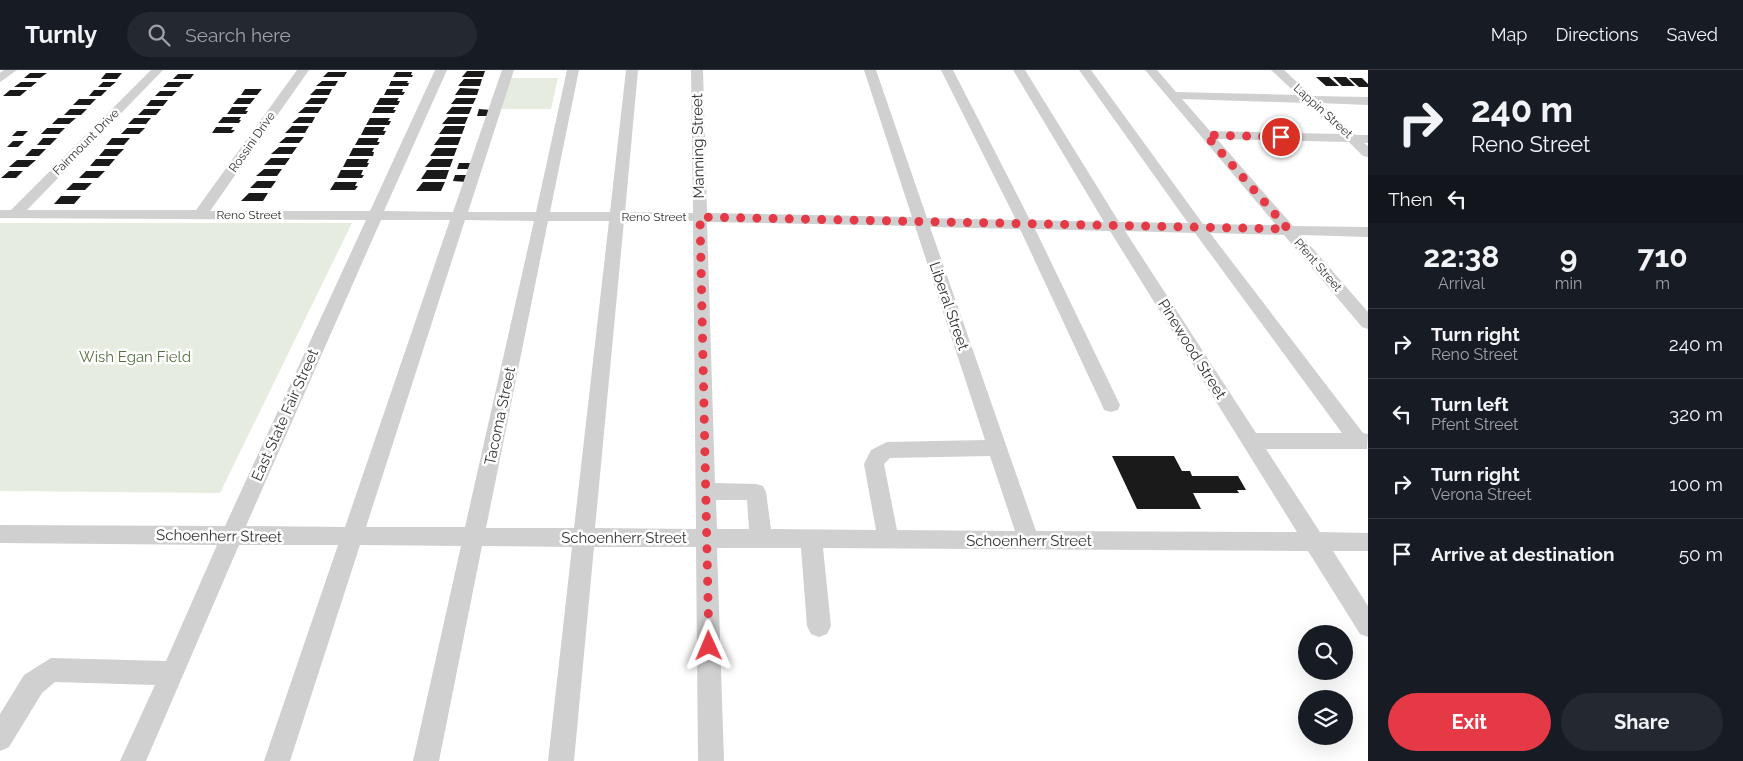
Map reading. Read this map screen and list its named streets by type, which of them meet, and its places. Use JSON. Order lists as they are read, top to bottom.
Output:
{
  "streets": {
    "street": [
      "Lappin Street",
      "Fairmount Drive",
      "Rossini Drive",
      "Manning Street",
      "Reno Street",
      "Pfent Street",
      "Liberal Street",
      "Pinewood Street",
      "East State Fair Street",
      "Tacoma Street",
      "Schoenherr Street"
    ]
  },
  "crossings": [
    ["Fairmount Drive", "Reno Street"],
    ["Rossini Drive", "Reno Street"],
    ["Manning Street", "Reno Street"],
    ["Manning Street", "Schoenherr Street"],
    ["Reno Street", "Pfent Street"],
    ["Reno Street", "Liberal Street"],
    ["Reno Street", "Pinewood Street"],
    ["Reno Street", "East State Fair Street"],
    ["Reno Street", "Tacoma Street"],
    ["Liberal Street", "Schoenherr Street"],
    ["Pinewood Street", "Schoenherr Street"],
    ["East State Fair Street", "Schoenherr Street"],
    ["Tacoma Street", "Schoenherr Street"]
  ],
  "parks": ["Wish Egan Field"],
  "page": {
    "header": "Turnly",
    "search": "Search here",
    "nav": ["Map", "Directions", "Saved"],
    "turn": ["240 m", "Reno Street"],
    "then": "Then",
    "eta": [
      "22:38",
      "Arrival",
      "9",
      "min",
      "710",
      "m"
    ],
    "list": [
      {
        "name": "Turn right",
        "note": "Reno Street",
        "value": "240 m"
      },
      {
        "name": "Turn left",
        "note": "Pfent Street",
        "value": "320 m"
      },
      {
        "name": "Turn right",
        "note": "Verona Street",
        "value": "100 m"
      },
      {
        "name": "Arrive at destination",
        "value": "50 m"
      }
    ],
    "buttons": ["Exit", "Share"]
  }
}
